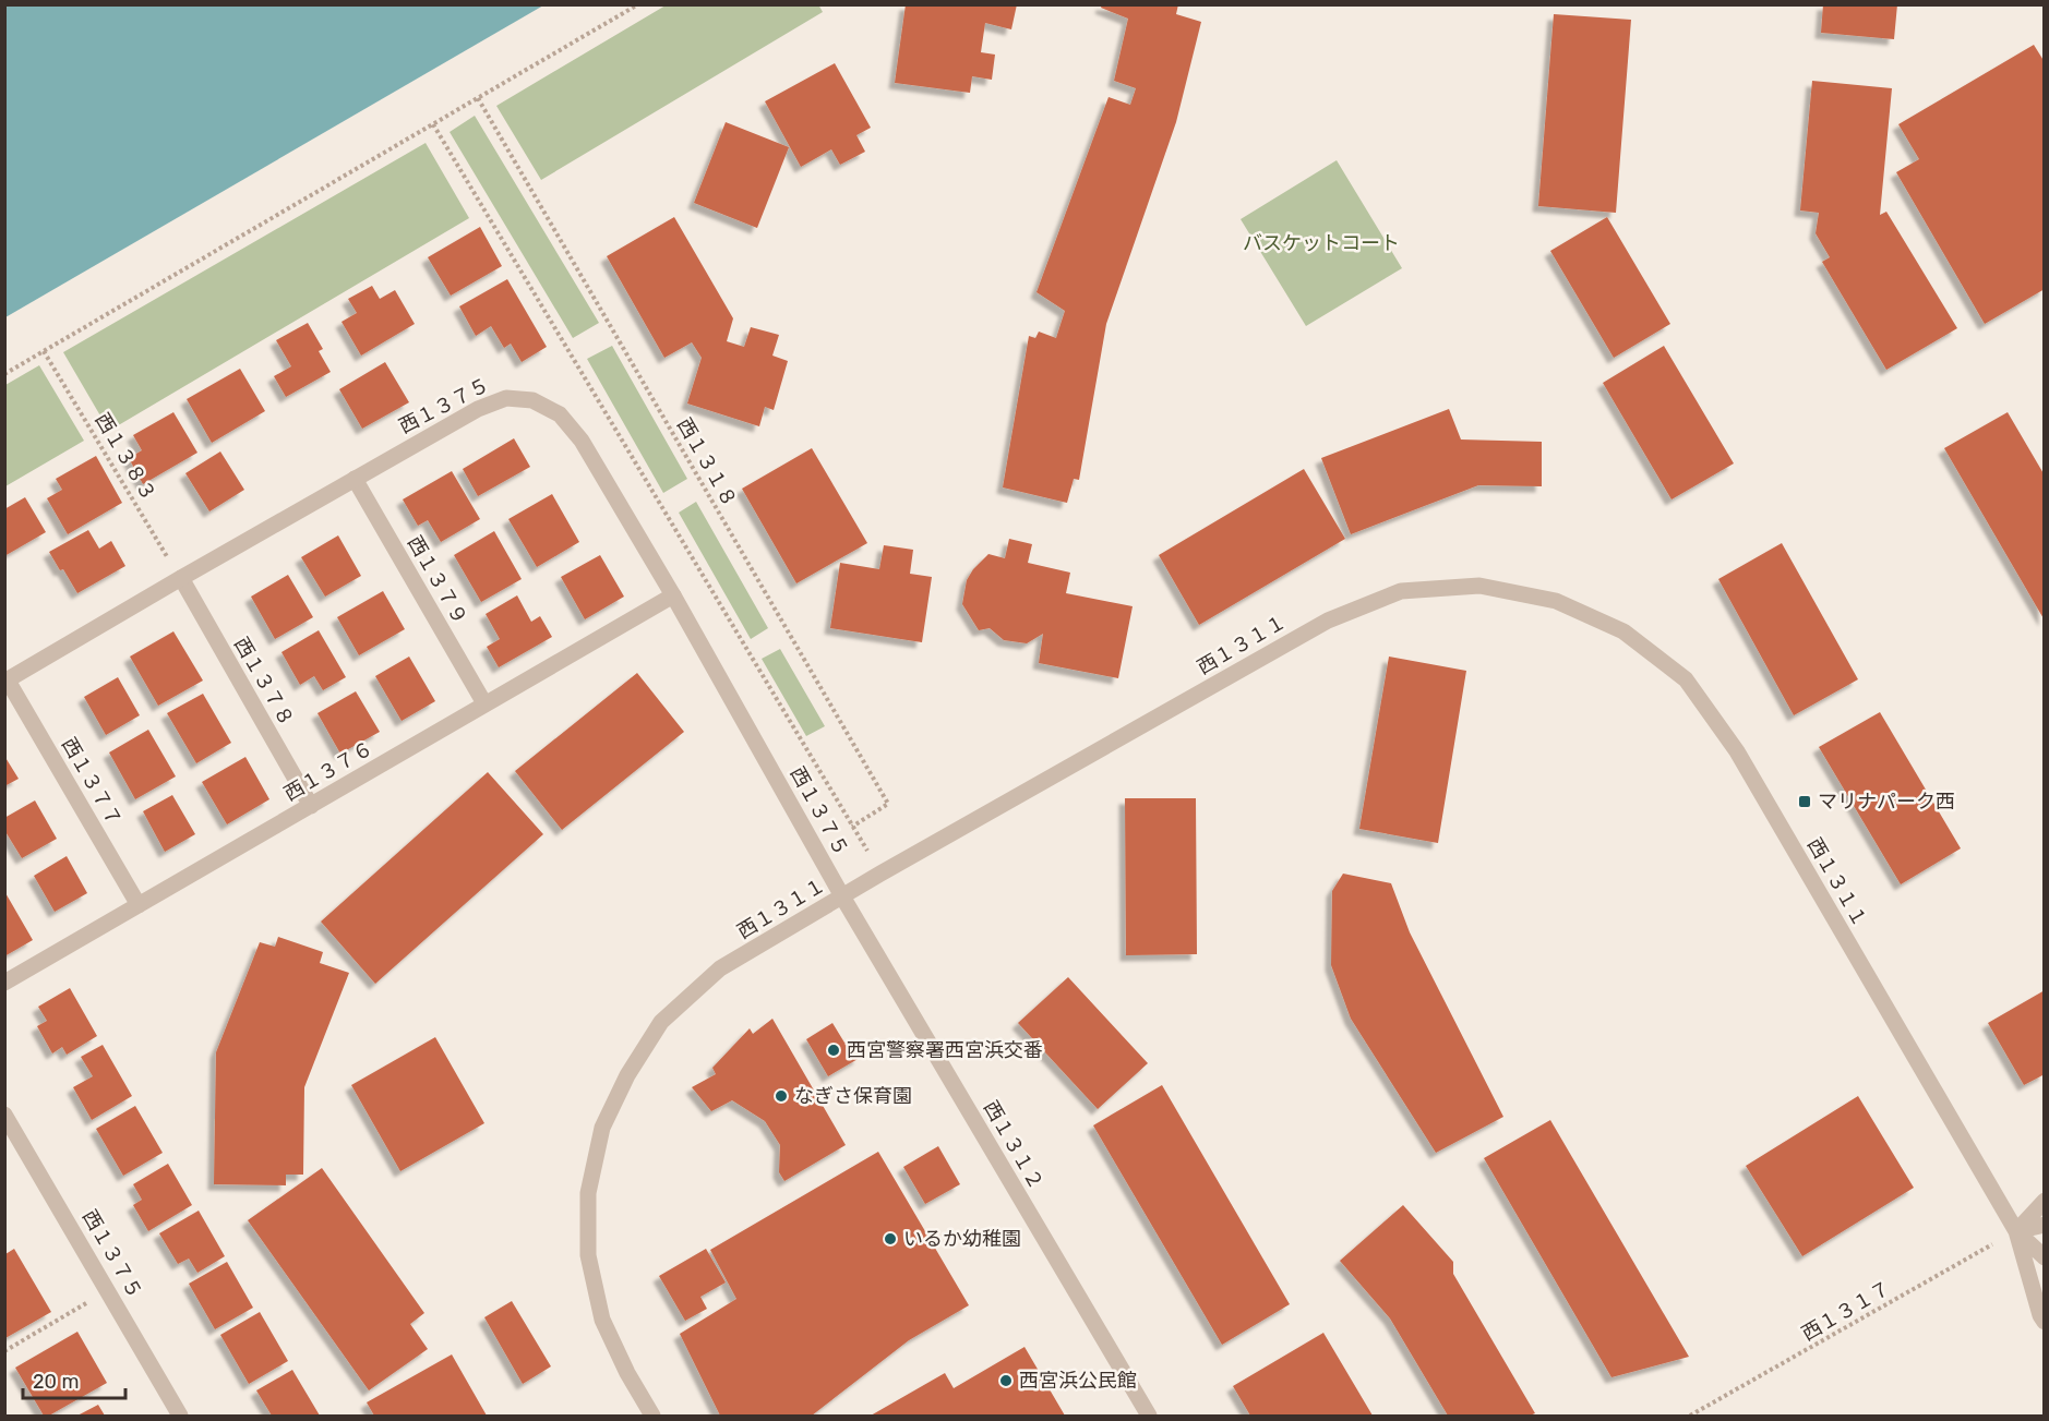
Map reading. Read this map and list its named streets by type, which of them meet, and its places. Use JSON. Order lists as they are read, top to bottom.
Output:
{
  "streets": {
    "street": [
      "西１３７５",
      "西１３７９",
      "西１３１１",
      "西１３７８",
      "西１３７６",
      "西１３７７",
      "西１３１２"
    ],
    "path": ["西１３８３", "西１３１８", "西１３１７"]
  },
  "crossings": [
    ["西１３７５", "西１３８３"],
    ["西１３７５", "西１３７９"],
    ["西１３７５", "西１３１１"],
    ["西１３７５", "西１３７８"],
    ["西１３７５", "西１３７６"],
    ["西１３７５", "西１３７７"],
    ["西１３７５", "西１３１２"],
    ["西１３８３", "西１３７８"],
    ["西１３７９", "西１３７６"],
    ["西１３１１", "西１３１２"],
    ["西１３１１", "西１３１７"],
    ["西１３７８", "西１３７６"],
    ["西１３７６", "西１３７７"]
  ],
  "parks": ["バスケットコート"],
  "places": {
    "transit": ["マリナパーク西"],
    "other": [
      "西宮警察署西宮浜交番",
      "なぎさ保育園",
      "いるか幼稚園",
      "西宮浜公民館"
    ]
  },
  "scale_bar": "20 m"
}
